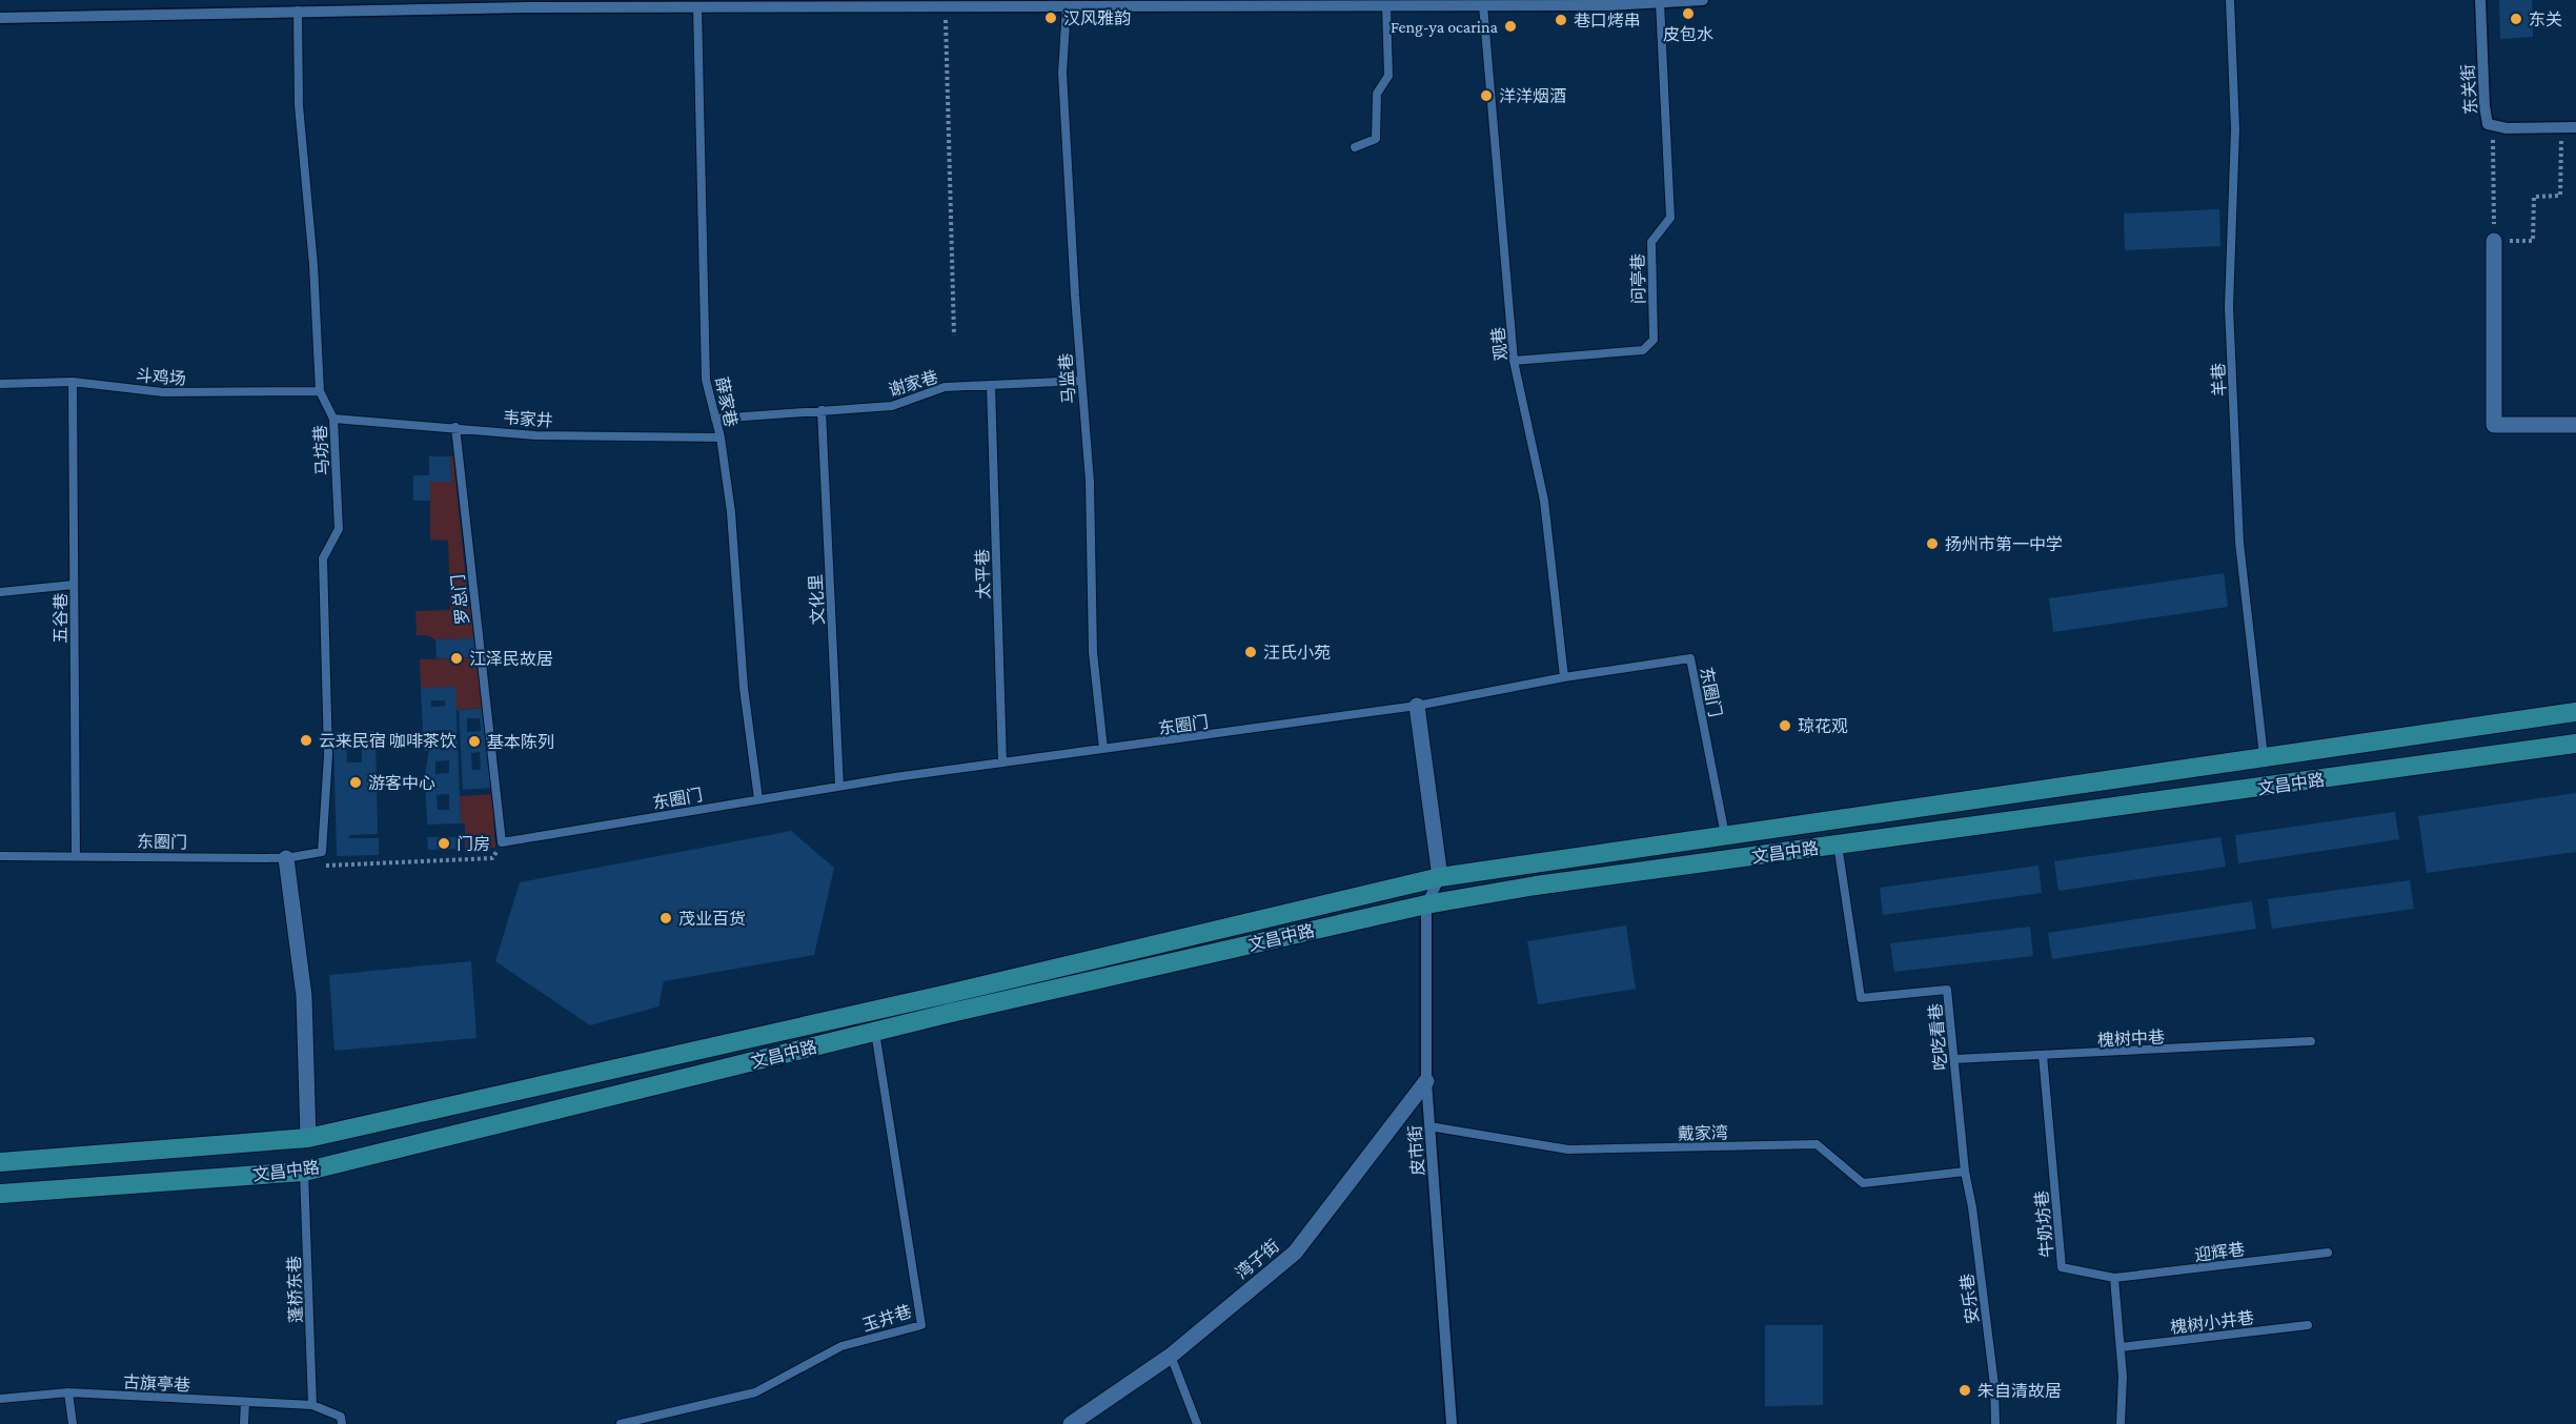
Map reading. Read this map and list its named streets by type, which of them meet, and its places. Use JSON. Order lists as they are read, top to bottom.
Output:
{
  "streets": {
    "main road": ["文昌中路"],
    "street": ["东关街", "皮市街", "湾子街"],
    "lane": [
      "问亭巷",
      "观巷",
      "斗鸡场",
      "马监巷",
      "羊巷",
      "谢家巷",
      "薛家巷",
      "韦家井",
      "马坊巷",
      "太平巷",
      "罗总门",
      "文化里",
      "五谷巷",
      "东圈门",
      "吃吃看巷",
      "槐树中巷",
      "戴家湾",
      "牛奶坊巷",
      "迎辉巷",
      "蓬桥东巷",
      "安乐巷",
      "玉井巷",
      "槐树小井巷",
      "古旗亭巷"
    ]
  },
  "crossings": [
    ["问亭巷", "观巷"],
    ["观巷", "东圈门"],
    ["斗鸡场", "马坊巷"],
    ["斗鸡场", "五谷巷"],
    ["马监巷", "谢家巷"],
    ["马监巷", "东圈门"],
    ["羊巷", "文昌中路"],
    ["谢家巷", "薛家巷"],
    ["谢家巷", "太平巷"],
    ["谢家巷", "文化里"],
    ["薛家巷", "韦家井"],
    ["薛家巷", "东圈门"],
    ["韦家井", "马坊巷"],
    ["韦家井", "罗总门"],
    ["马坊巷", "东圈门"],
    ["太平巷", "东圈门"],
    ["罗总门", "东圈门"],
    ["文化里", "东圈门"],
    ["五谷巷", "东圈门"],
    ["东圈门", "文昌中路"],
    ["文昌中路", "吃吃看巷"],
    ["文昌中路", "皮市街"],
    ["文昌中路", "蓬桥东巷"],
    ["文昌中路", "玉井巷"],
    ["吃吃看巷", "槐树中巷"],
    ["吃吃看巷", "戴家湾"],
    ["吃吃看巷", "安乐巷"],
    ["槐树中巷", "牛奶坊巷"],
    ["戴家湾", "皮市街"],
    ["戴家湾", "安乐巷"],
    ["皮市街", "湾子街"],
    ["牛奶坊巷", "迎辉巷"],
    ["蓬桥东巷", "古旗亭巷"]
  ],
  "places": [
    "皮包水",
    "汉风雅韵",
    "东关",
    "巷口烤串",
    "Feng-ya ocarina",
    "洋洋烟酒",
    "扬州市第一中学",
    "汪氏小苑",
    "江泽民故居",
    "琼花观",
    "云来民宿 咖啡茶饮",
    "基本陈列",
    "游客中心",
    "门房",
    "茂业百货",
    "朱自清故居"
  ]
}
